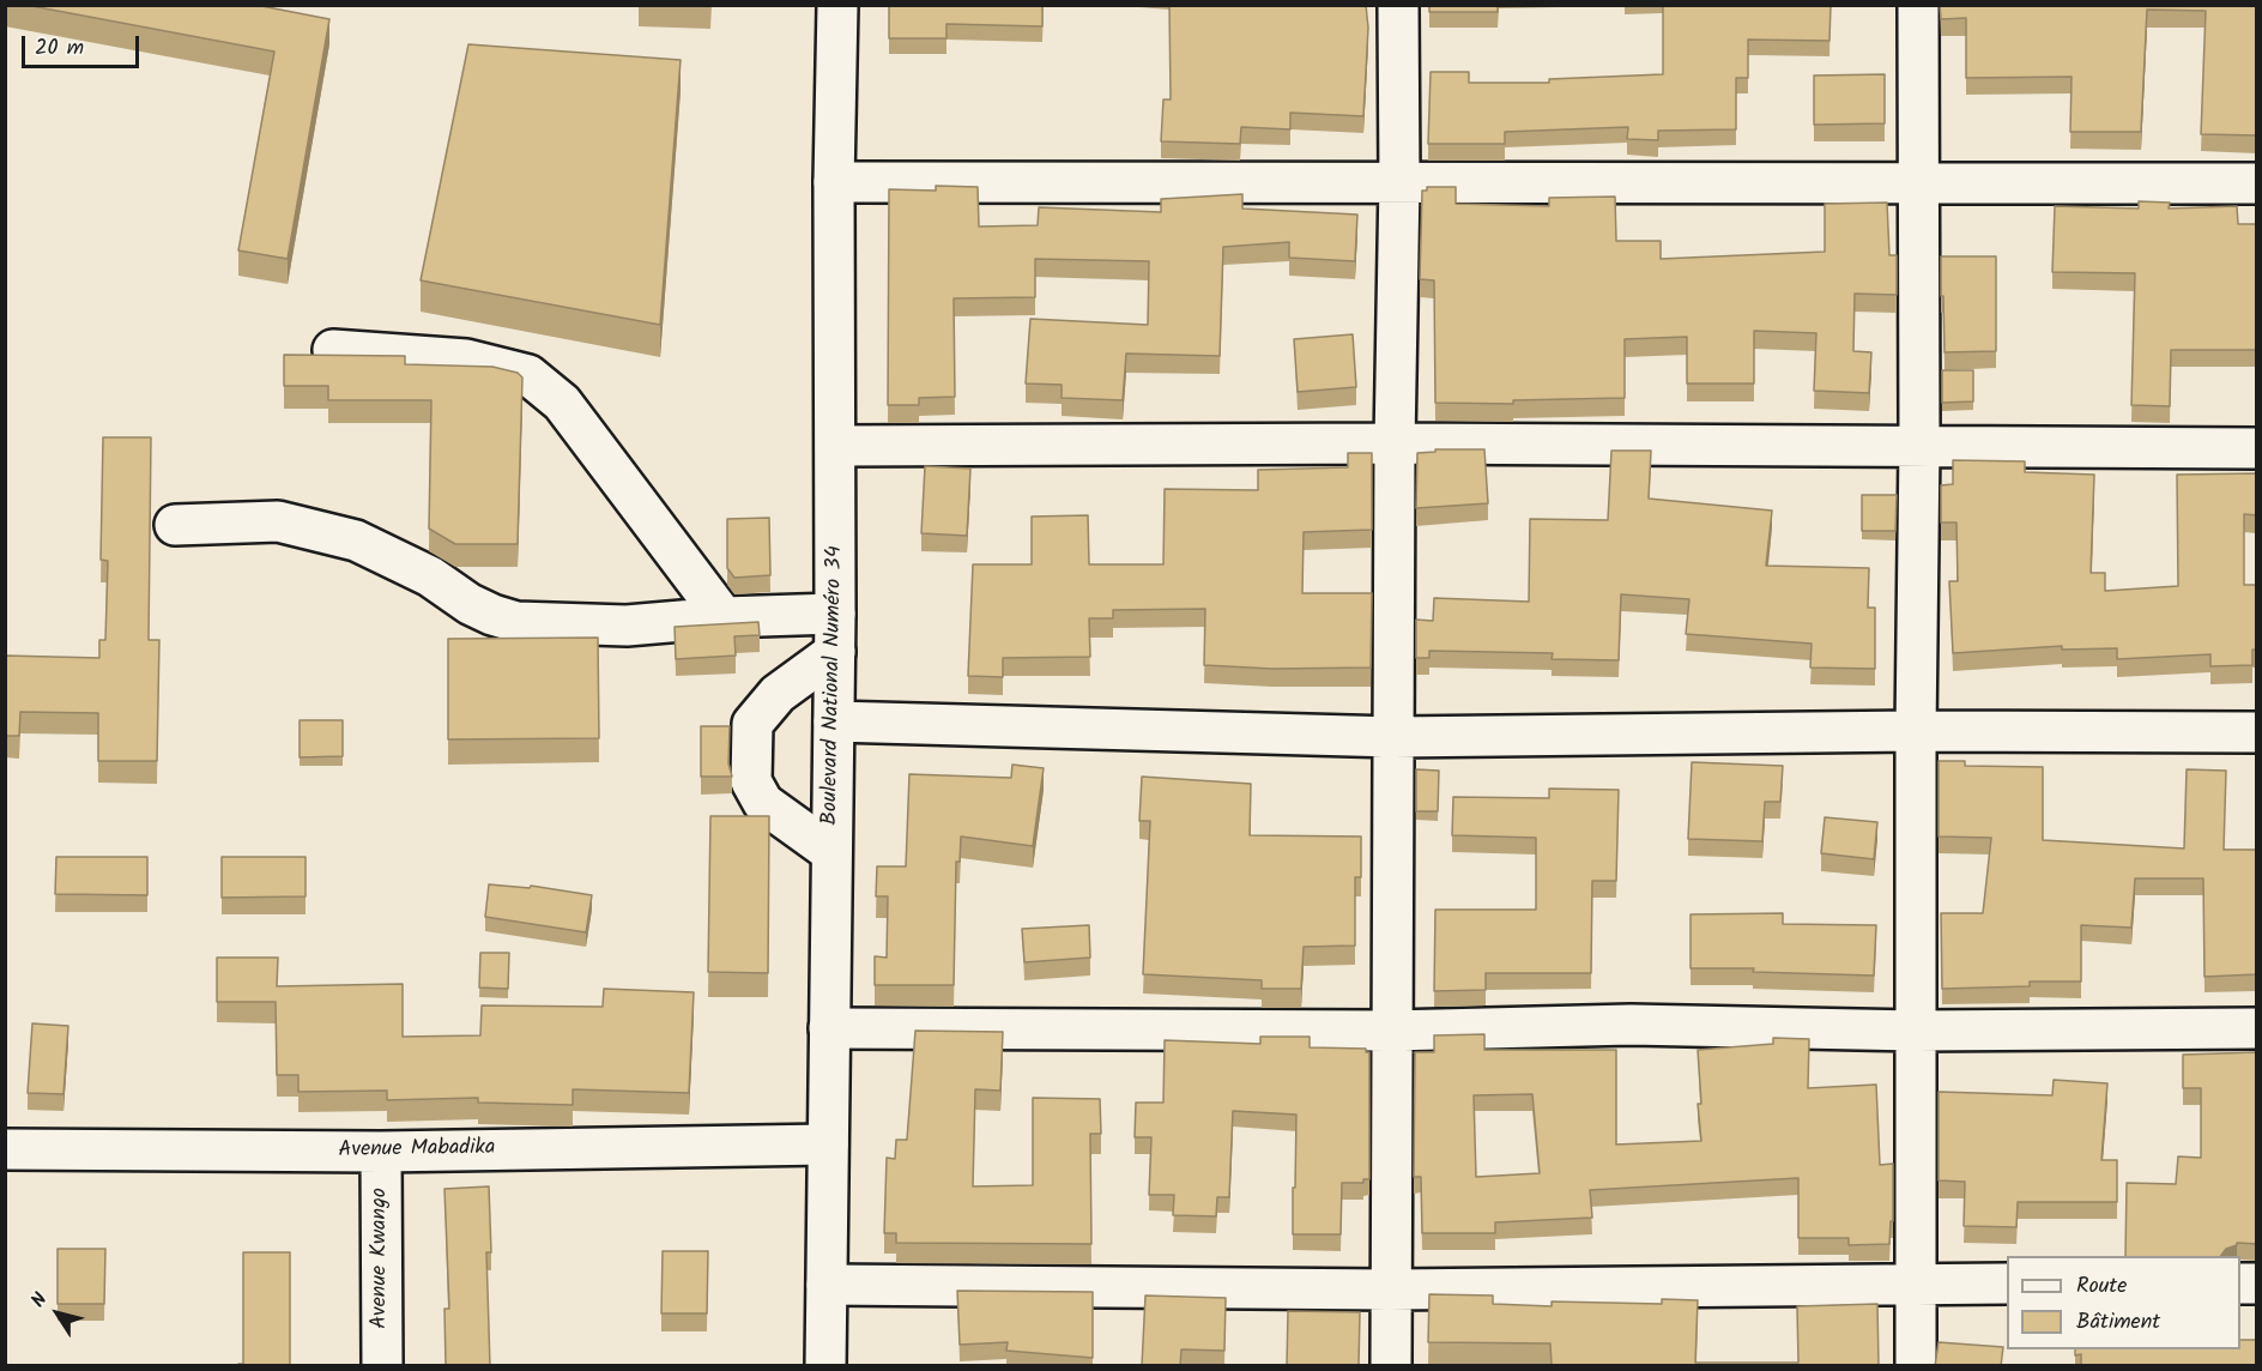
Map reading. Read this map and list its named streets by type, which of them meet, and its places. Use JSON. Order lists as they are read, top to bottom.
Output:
{
  "streets": {
    "street": ["Boulevard National Numéro 34", "Avenue Mabadika", "Avenue Kwango"]
  },
  "crossings": [
    ["Boulevard National Numéro 34", "Avenue Mabadika"],
    ["Avenue Mabadika", "Avenue Kwango"]
  ],
  "legend": ["Route", "Bâtiment"],
  "scale_bar": "20 m",
  "north": "top left"
}
